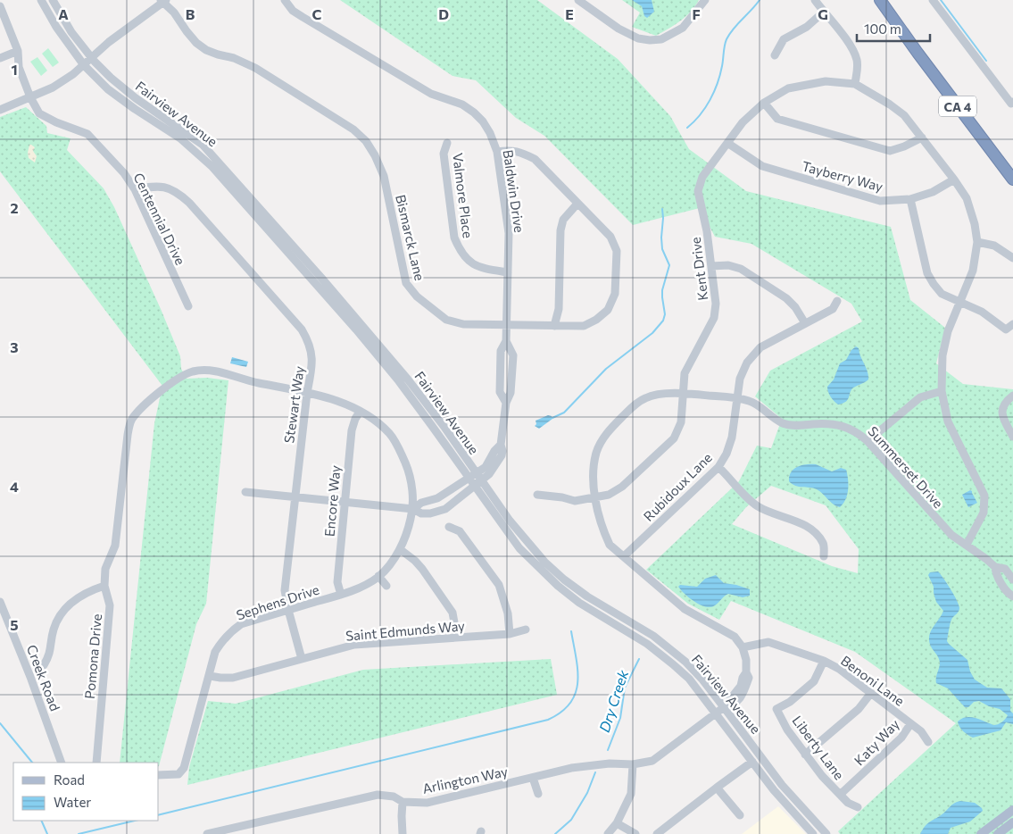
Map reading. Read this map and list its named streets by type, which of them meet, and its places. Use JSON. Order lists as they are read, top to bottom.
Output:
{
  "streets": {
    "highway": ["CA 4"],
    "street": [
      "Fairview Avenue",
      "Tayberry Way",
      "Baldwin Drive",
      "Valmore Place",
      "Centennial Drive",
      "Bismarck Lane",
      "Kent Drive",
      "Stewart Way",
      "Summerset Drive",
      "Rubidoux Lane",
      "Encore Way",
      "Sephens Drive",
      "Saint Edmunds Way",
      "Pomona Drive",
      "Creek Road",
      "Benoni Lane",
      "Katy Way",
      "Liberty Lane",
      "Arlington Way"
    ]
  },
  "crossings": [
    ["Fairview Avenue", "Baldwin Drive"],
    ["Fairview Avenue", "Arlington Way"],
    ["Tayberry Way", "Kent Drive"],
    ["Baldwin Drive", "Valmore Place"],
    ["Baldwin Drive", "Bismarck Lane"],
    ["Baldwin Drive", "Stewart Way"],
    ["Baldwin Drive", "Encore Way"],
    ["Baldwin Drive", "Sephens Drive"],
    ["Centennial Drive", "Stewart Way"],
    ["Kent Drive", "Summerset Drive"],
    ["Stewart Way", "Sephens Drive"],
    ["Stewart Way", "Saint Edmunds Way"],
    ["Summerset Drive", "Rubidoux Lane"],
    ["Summerset Drive", "Benoni Lane"],
    ["Summerset Drive", "Arlington Way"],
    ["Encore Way", "Sephens Drive"],
    ["Sephens Drive", "Saint Edmunds Way"],
    ["Sephens Drive", "Pomona Drive"],
    ["Benoni Lane", "Katy Way"],
    ["Benoni Lane", "Liberty Lane"],
    ["Benoni Lane", "Arlington Way"],
    ["Katy Way", "Liberty Lane"]
  ],
  "water": ["Dry Creek"],
  "legend": ["Road", "Water"],
  "scale_bar": "100 m",
  "grid": {
    "columns": [
      "A",
      "B",
      "C",
      "D",
      "E",
      "F",
      "G"
    ],
    "rows": [
      "1",
      "2",
      "3",
      "4",
      "5"
    ]
  }
}
